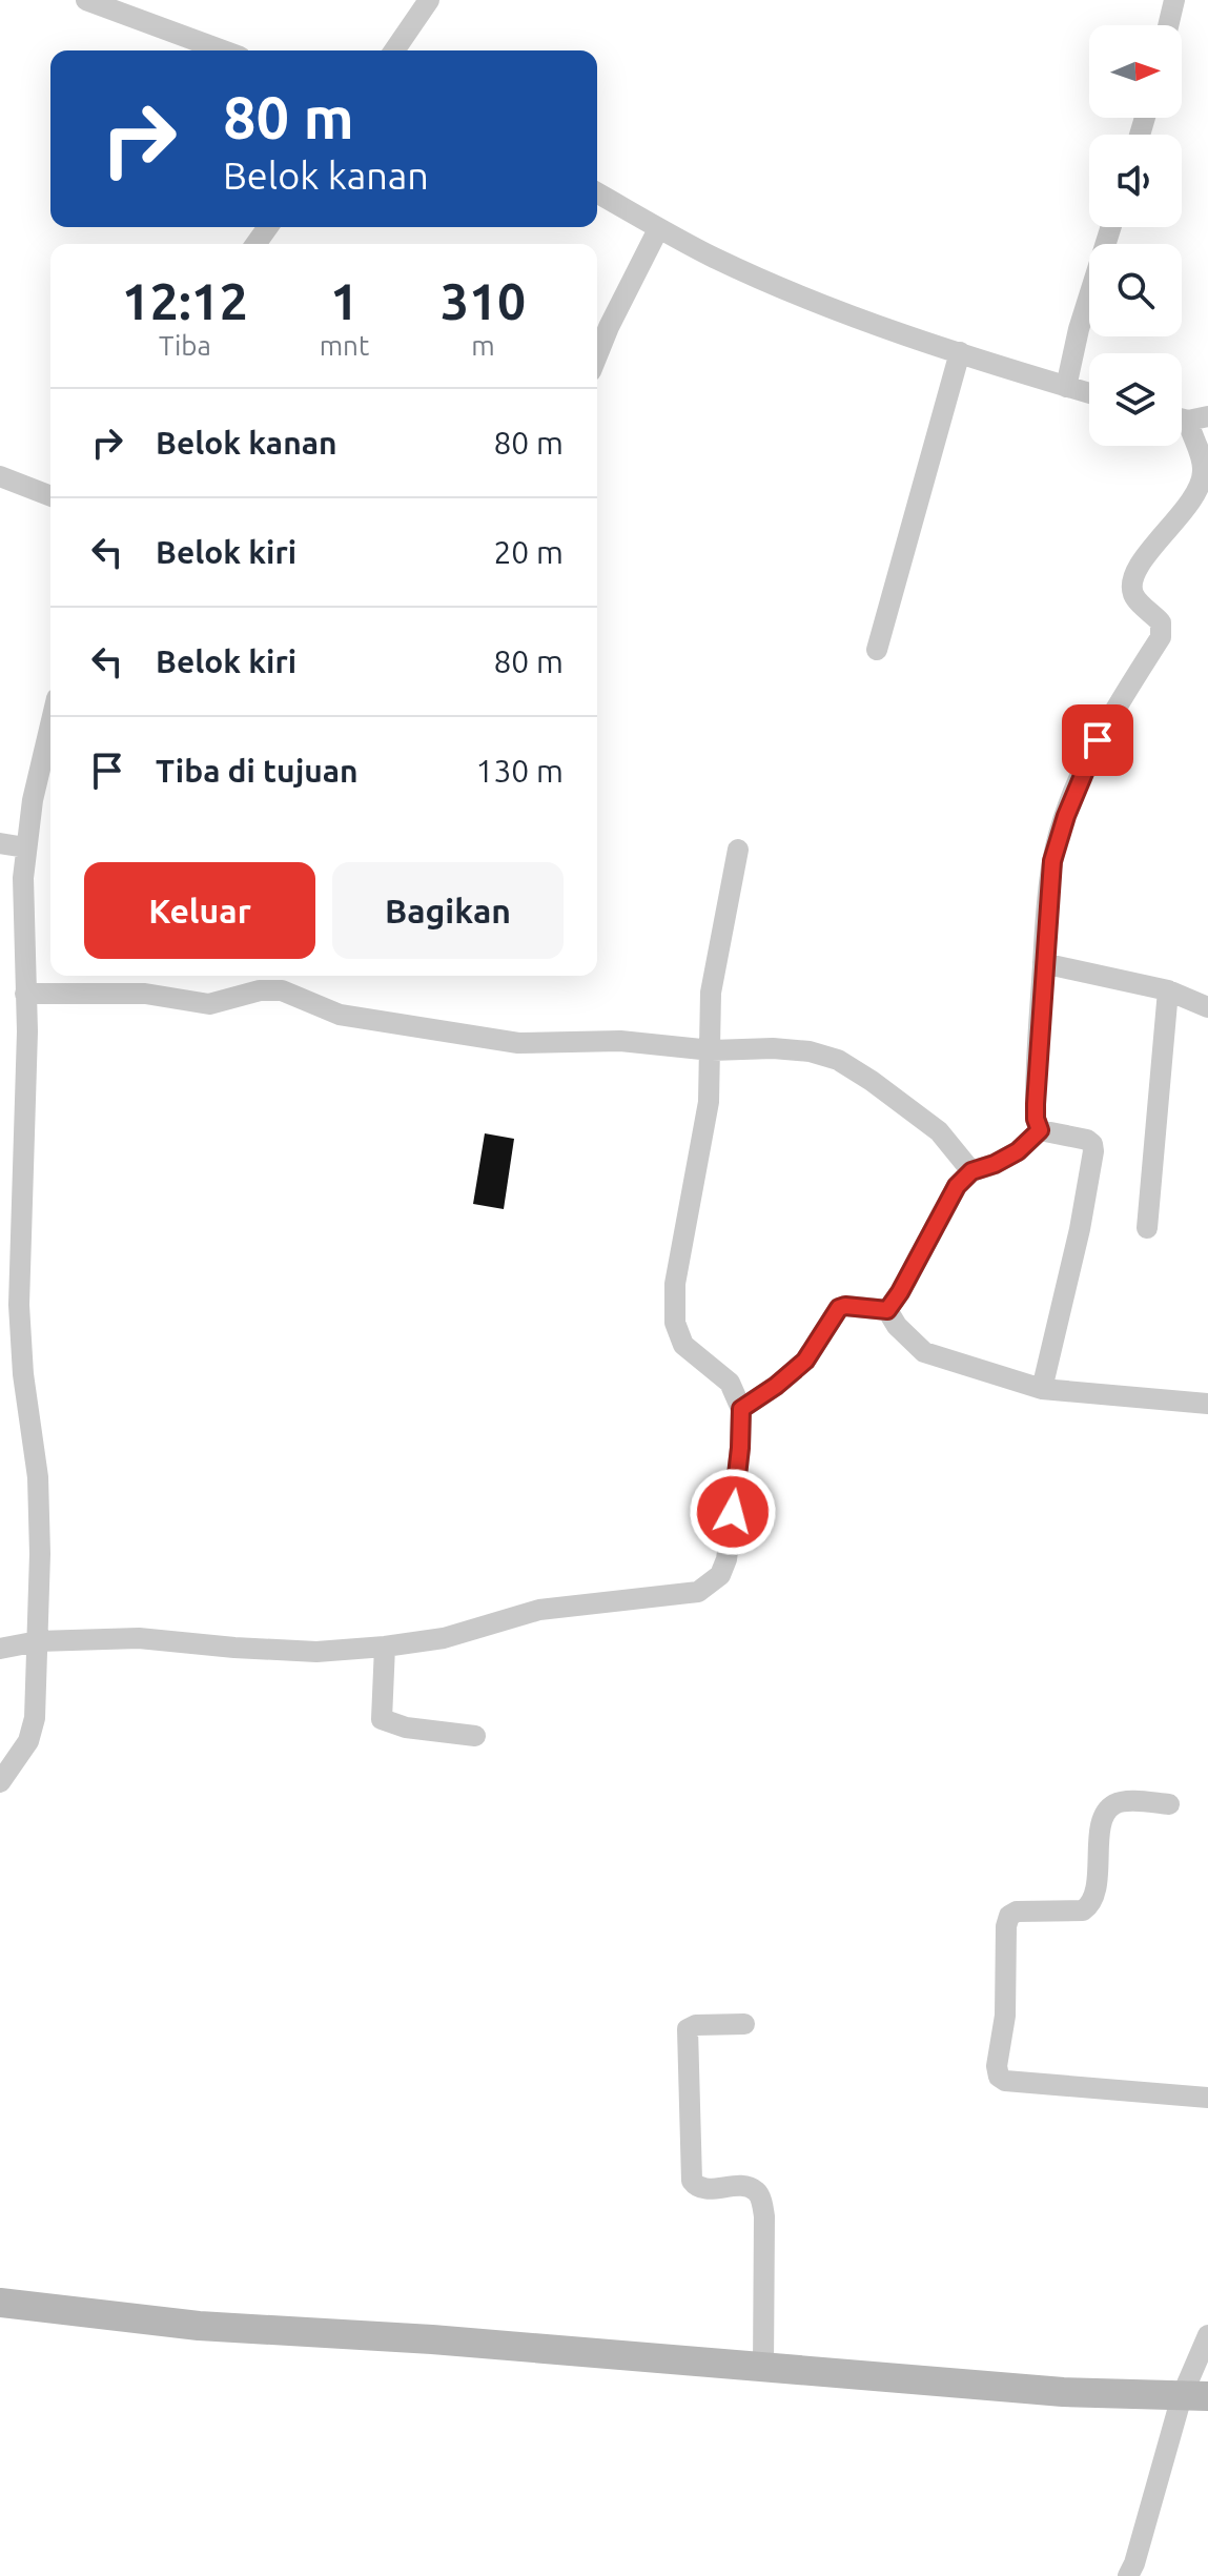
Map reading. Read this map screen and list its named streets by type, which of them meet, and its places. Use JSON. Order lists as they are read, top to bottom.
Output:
{
  "north": "right",
  "page": {
    "turn": ["80 m", "Belok kanan"],
    "eta": [
      "12:12",
      "Tiba",
      "1",
      "mnt",
      "310",
      "m"
    ],
    "list": [
      {
        "name": "Belok kanan",
        "value": "80 m"
      },
      {
        "name": "Belok kiri",
        "value": "20 m"
      },
      {
        "name": "Belok kiri",
        "value": "80 m"
      },
      {
        "name": "Tiba di tujuan",
        "value": "130 m"
      }
    ],
    "buttons": ["Keluar", "Bagikan"]
  }
}
